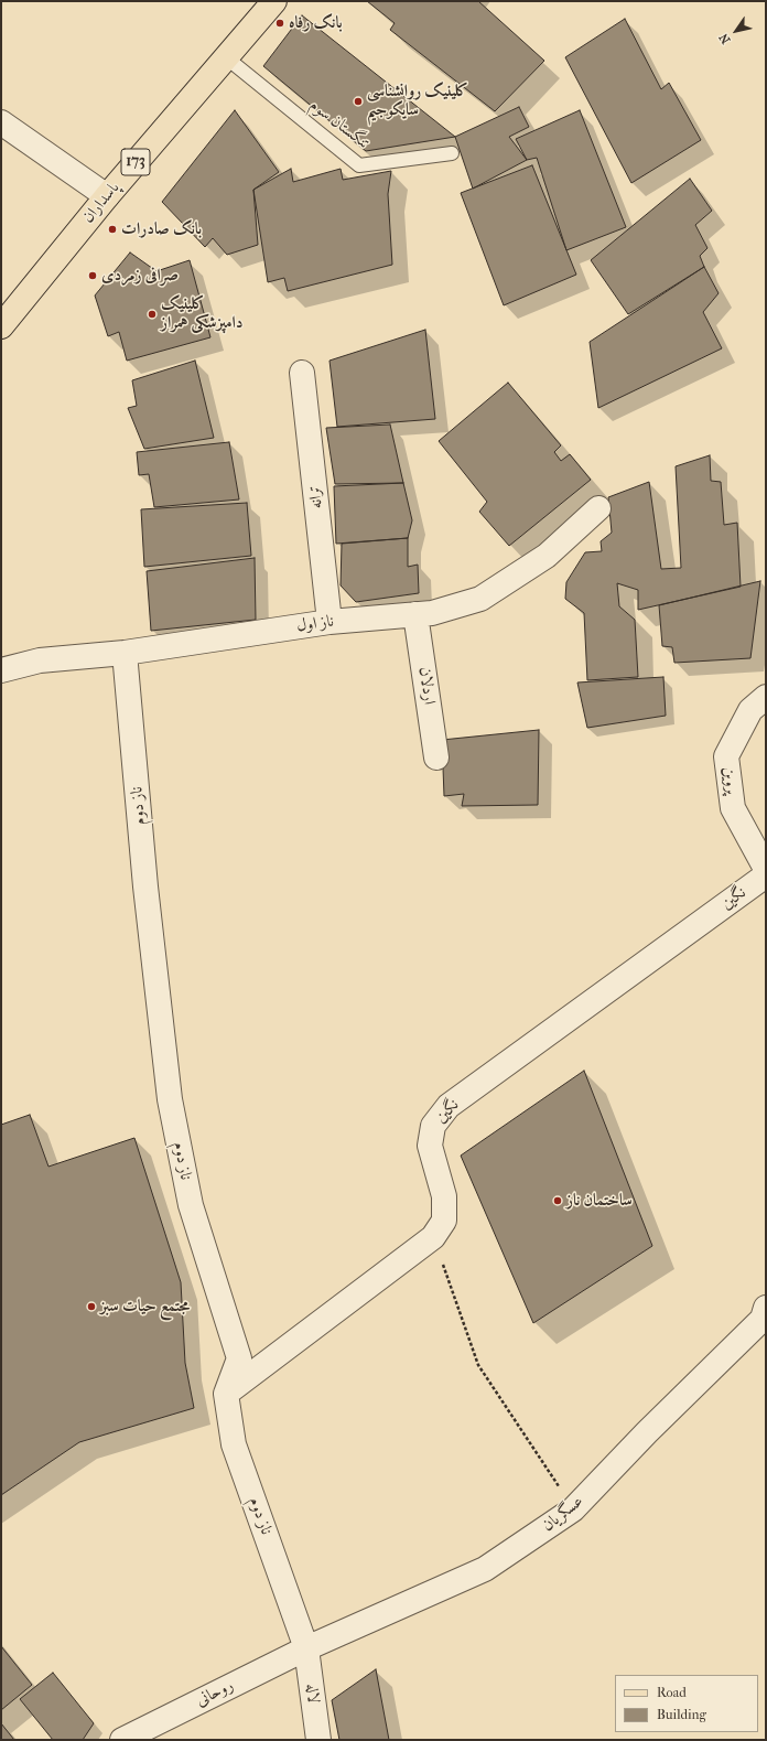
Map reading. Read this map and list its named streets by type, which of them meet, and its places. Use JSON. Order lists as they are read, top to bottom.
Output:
{
  "streets": {
    "main road": ["173", "پاسداران"],
    "street": [
      "ترانه",
      "ناز اول",
      "اردلان",
      "پروین",
      "ناز دوم",
      "نگین",
      "عسگریان",
      "روحانی",
      "لاله"
    ],
    "lane": ["تنگستان سوم"]
  },
  "crossings": [
    ["تنگستان سوم", "پاسداران"],
    ["ترانه", "ناز اول"],
    ["ناز اول", "اردلان"],
    ["ناز اول", "ناز دوم"],
    ["ناز دوم", "نگین"],
    ["ناز دوم", "عسگریان"],
    ["ناز دوم", "روحانی"],
    ["ناز دوم", "لاله"],
    ["عسگریان", "روحانی"],
    ["عسگریان", "لاله"],
    ["روحانی", "لاله"]
  ],
  "places": [
    "بانک رفاه",
    "کلینیک روانشناسی سایکوجیم",
    "بانک صادرات",
    "صرافی زمردی",
    "کلینیک دامپزشکی همراز",
    "ساختمان ناز",
    "مجتمع حیات سبز"
  ],
  "legend": ["Road", "Building"],
  "north": "bottom left"
}
